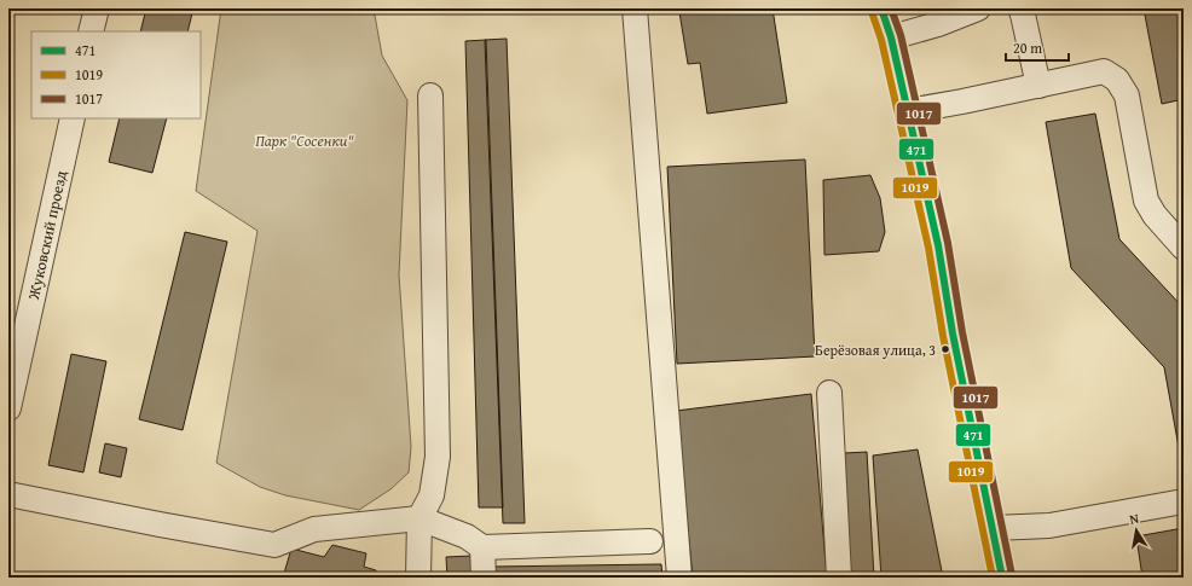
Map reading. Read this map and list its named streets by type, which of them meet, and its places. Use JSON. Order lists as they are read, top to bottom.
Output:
{
  "streets": {
    "street": ["Жуковский проезд"]
  },
  "parks": ["Парк \"Сосенки\""],
  "places": ["Берёзовая улица, 3"],
  "lines": ["transit line 471", "transit line 1017", "transit line 1019"],
  "legend": ["471", "1019", "1017"],
  "scale_bar": "20 m",
  "north": "top"
}
